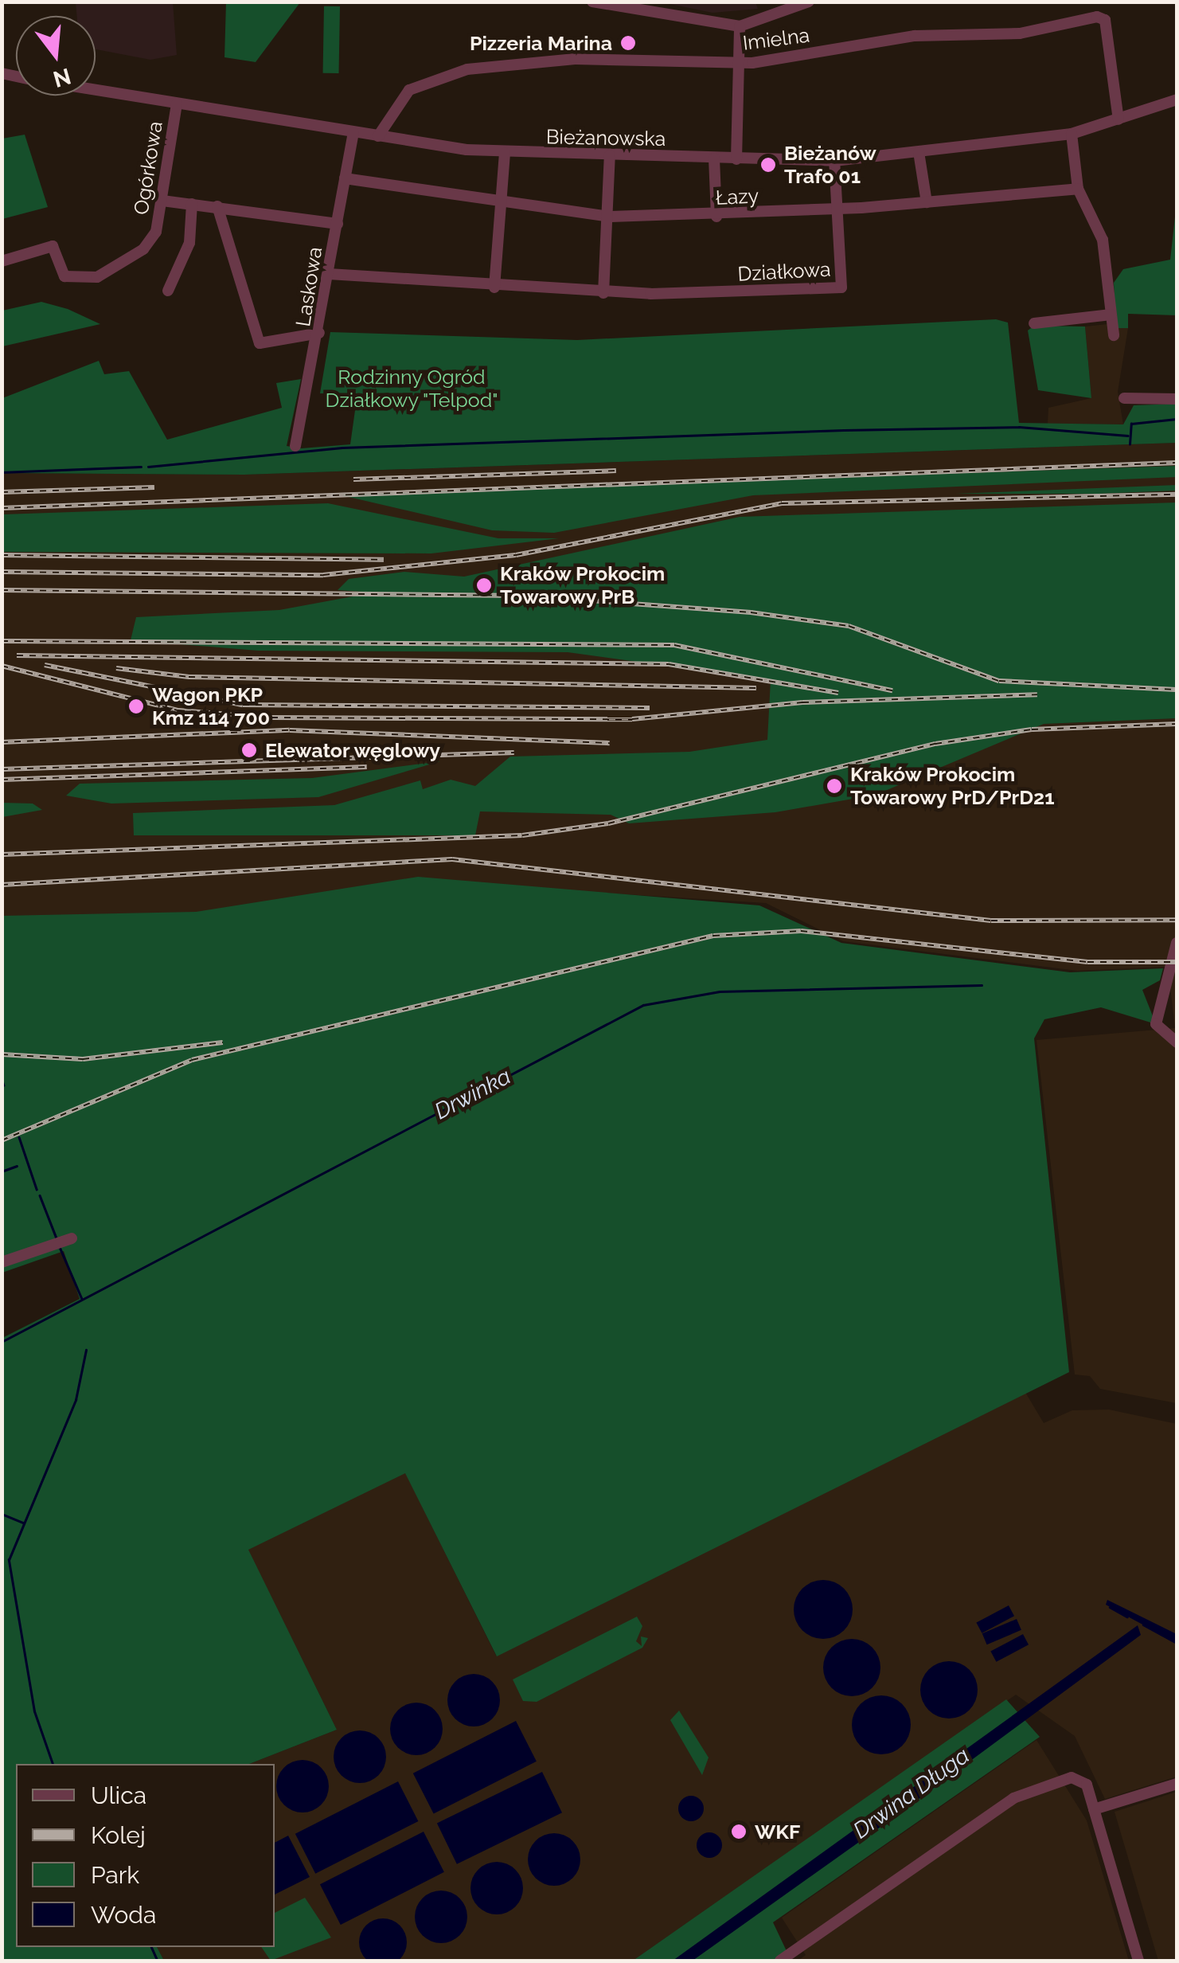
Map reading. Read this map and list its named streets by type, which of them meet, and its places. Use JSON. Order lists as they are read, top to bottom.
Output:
{
  "streets": {
    "street": [
      "Imielna",
      "Bieżanowska",
      "Ogórkowa",
      "Łazy",
      "Działkowa",
      "Laskowa"
    ]
  },
  "crossings": [
    ["Imielna", "Bieżanowska"],
    ["Bieżanowska", "Ogórkowa"],
    ["Bieżanowska", "Działkowa"],
    ["Bieżanowska", "Laskowa"],
    ["Łazy", "Działkowa"],
    ["Łazy", "Laskowa"],
    ["Działkowa", "Laskowa"]
  ],
  "water": ["Drwinka", "Drwina Długa"],
  "parks": ["Rodzinny Ogród Działkowy \"Telpod\""],
  "places": [
    "Pizzeria Marina",
    "Bieżanów Trafo 01",
    "Kraków Prokocim Towarowy PrB",
    "Wagon PKP Kmz 114 700",
    "Elewator węglowy",
    "Kraków Prokocim Towarowy PrD/PrD21",
    "WKF"
  ],
  "legend": [
    "Ulica",
    "Kolej",
    "Park",
    "Woda"
  ],
  "north": "bottom"
}
